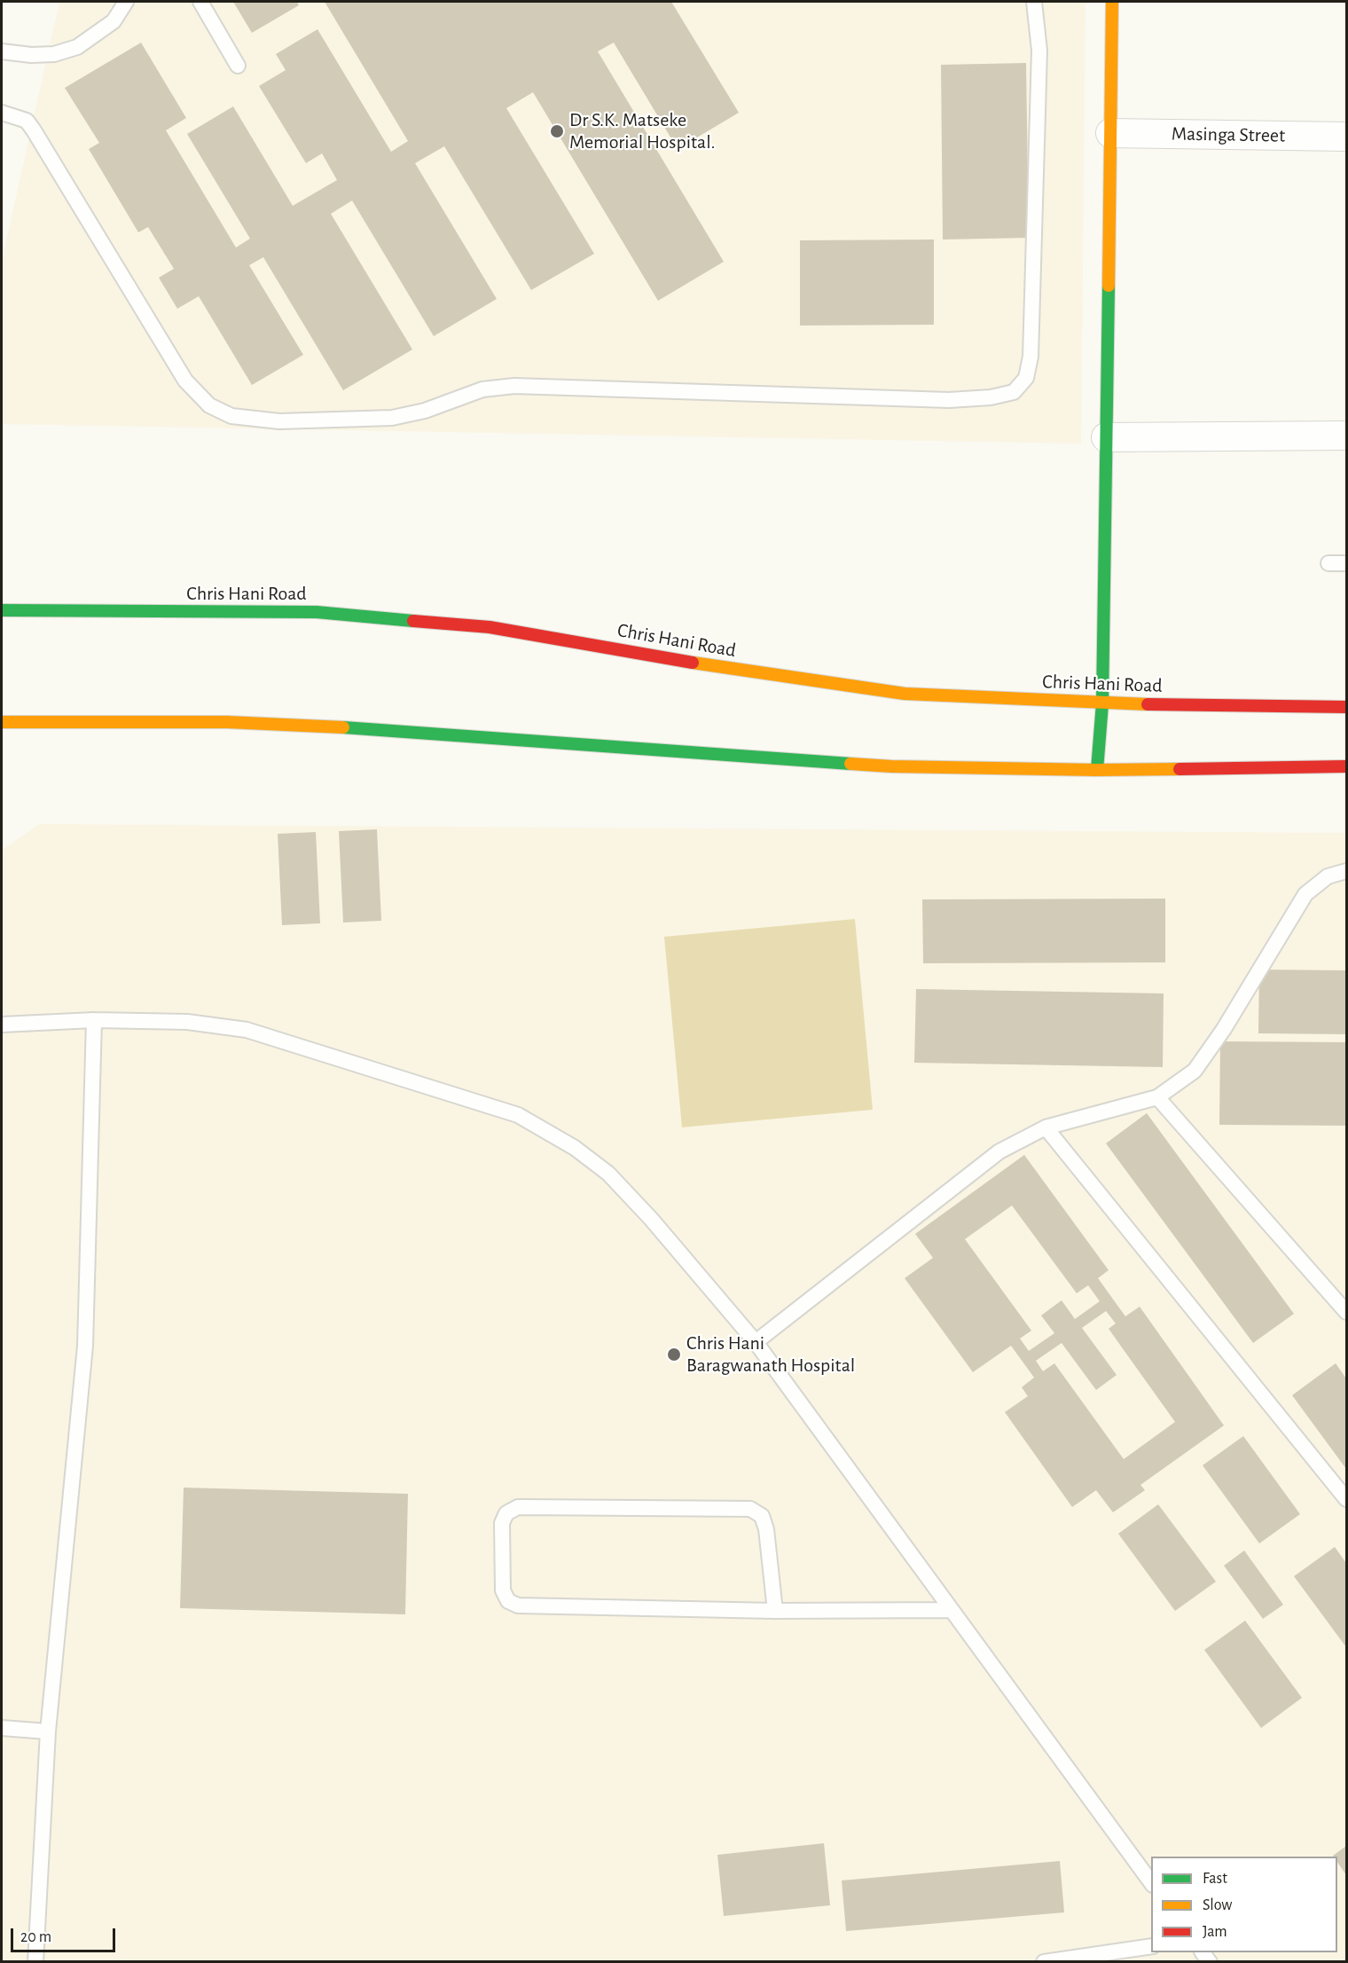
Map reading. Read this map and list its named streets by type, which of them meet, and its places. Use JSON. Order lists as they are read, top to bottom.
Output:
{
  "streets": {
    "main road": ["Chris Hani Road"],
    "street": ["Masinga Street"]
  },
  "places": ["Dr S.K. Matseke Memorial Hospital.", "Chris Hani Baragwanath Hospital"],
  "legend": ["Fast", "Slow", "Jam"],
  "scale_bar": "20 m"
}
